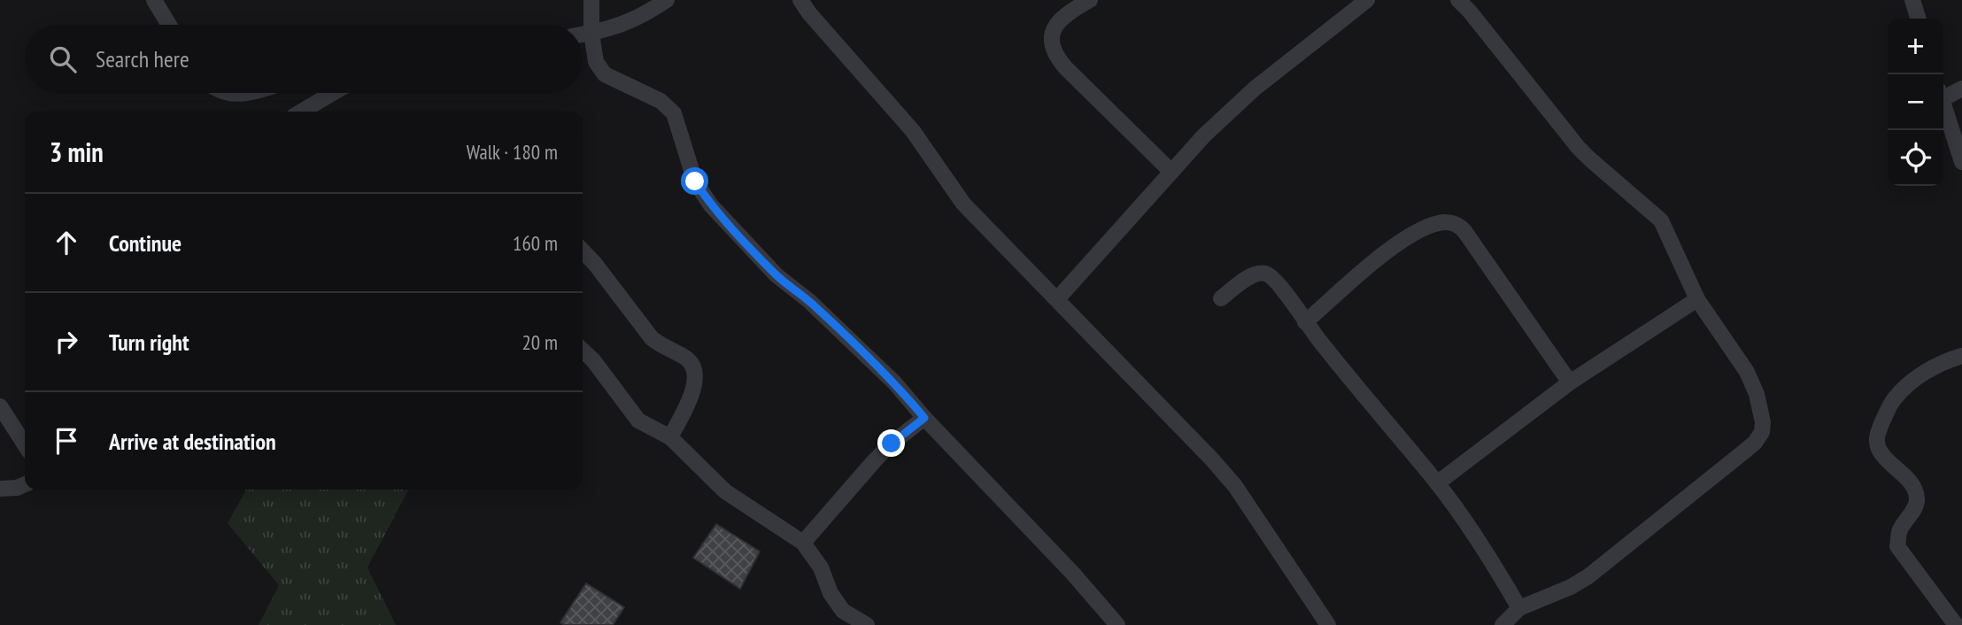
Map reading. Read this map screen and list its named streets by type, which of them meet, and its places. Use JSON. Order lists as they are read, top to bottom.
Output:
{
  "page": {
    "map_buttons": ["+", "−"],
    "search": "Search here",
    "heading": ["3 min", "Walk · 180 m"],
    "list": [
      ["Continue", "160 m"],
      ["Turn right", "20 m"],
      "Arrive at destination"
    ]
  }
}
